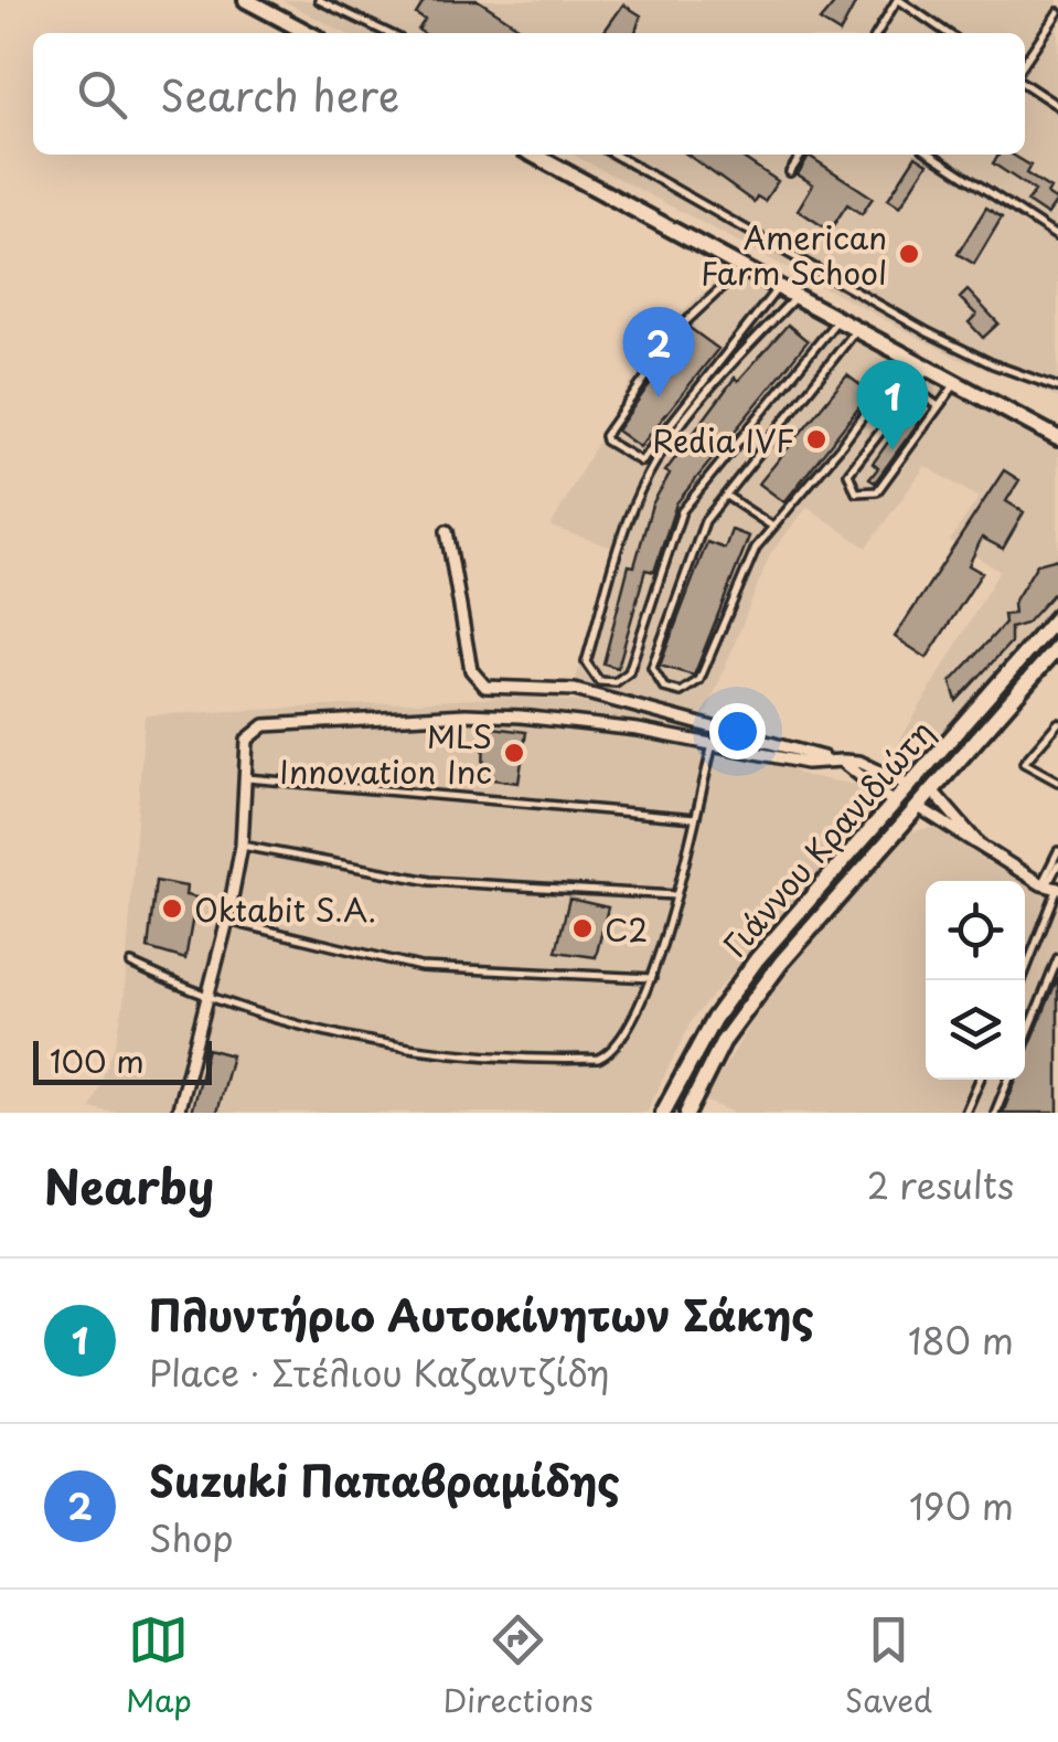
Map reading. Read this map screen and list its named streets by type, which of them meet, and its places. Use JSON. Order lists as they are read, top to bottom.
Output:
{
  "streets": {
    "street": ["Γιάννου Κρανιδιώτη"]
  },
  "places": [
    "American Farm School",
    "Redia IVF",
    "MLS Innovation Inc",
    "Oktabit S.A.",
    "C2"
  ],
  "scale_bar": "100 m",
  "page": {
    "search": "Search here",
    "pins": ["2", "1"],
    "scale": "100 m",
    "heading": ["Nearby", "2 results"],
    "list": [
      {
        "mark": "1",
        "name": "Πλυντήριο Αυτοκίνητων Σάκης",
        "note": "Place · Στέλιου Καζαντζίδη",
        "value": "180 m"
      },
      {
        "mark": "2",
        "name": "Suzuki Παπαβραμίδης",
        "note": "Shop",
        "value": "190 m"
      }
    ],
    "nav": ["Map", "Directions", "Saved"]
  }
}
